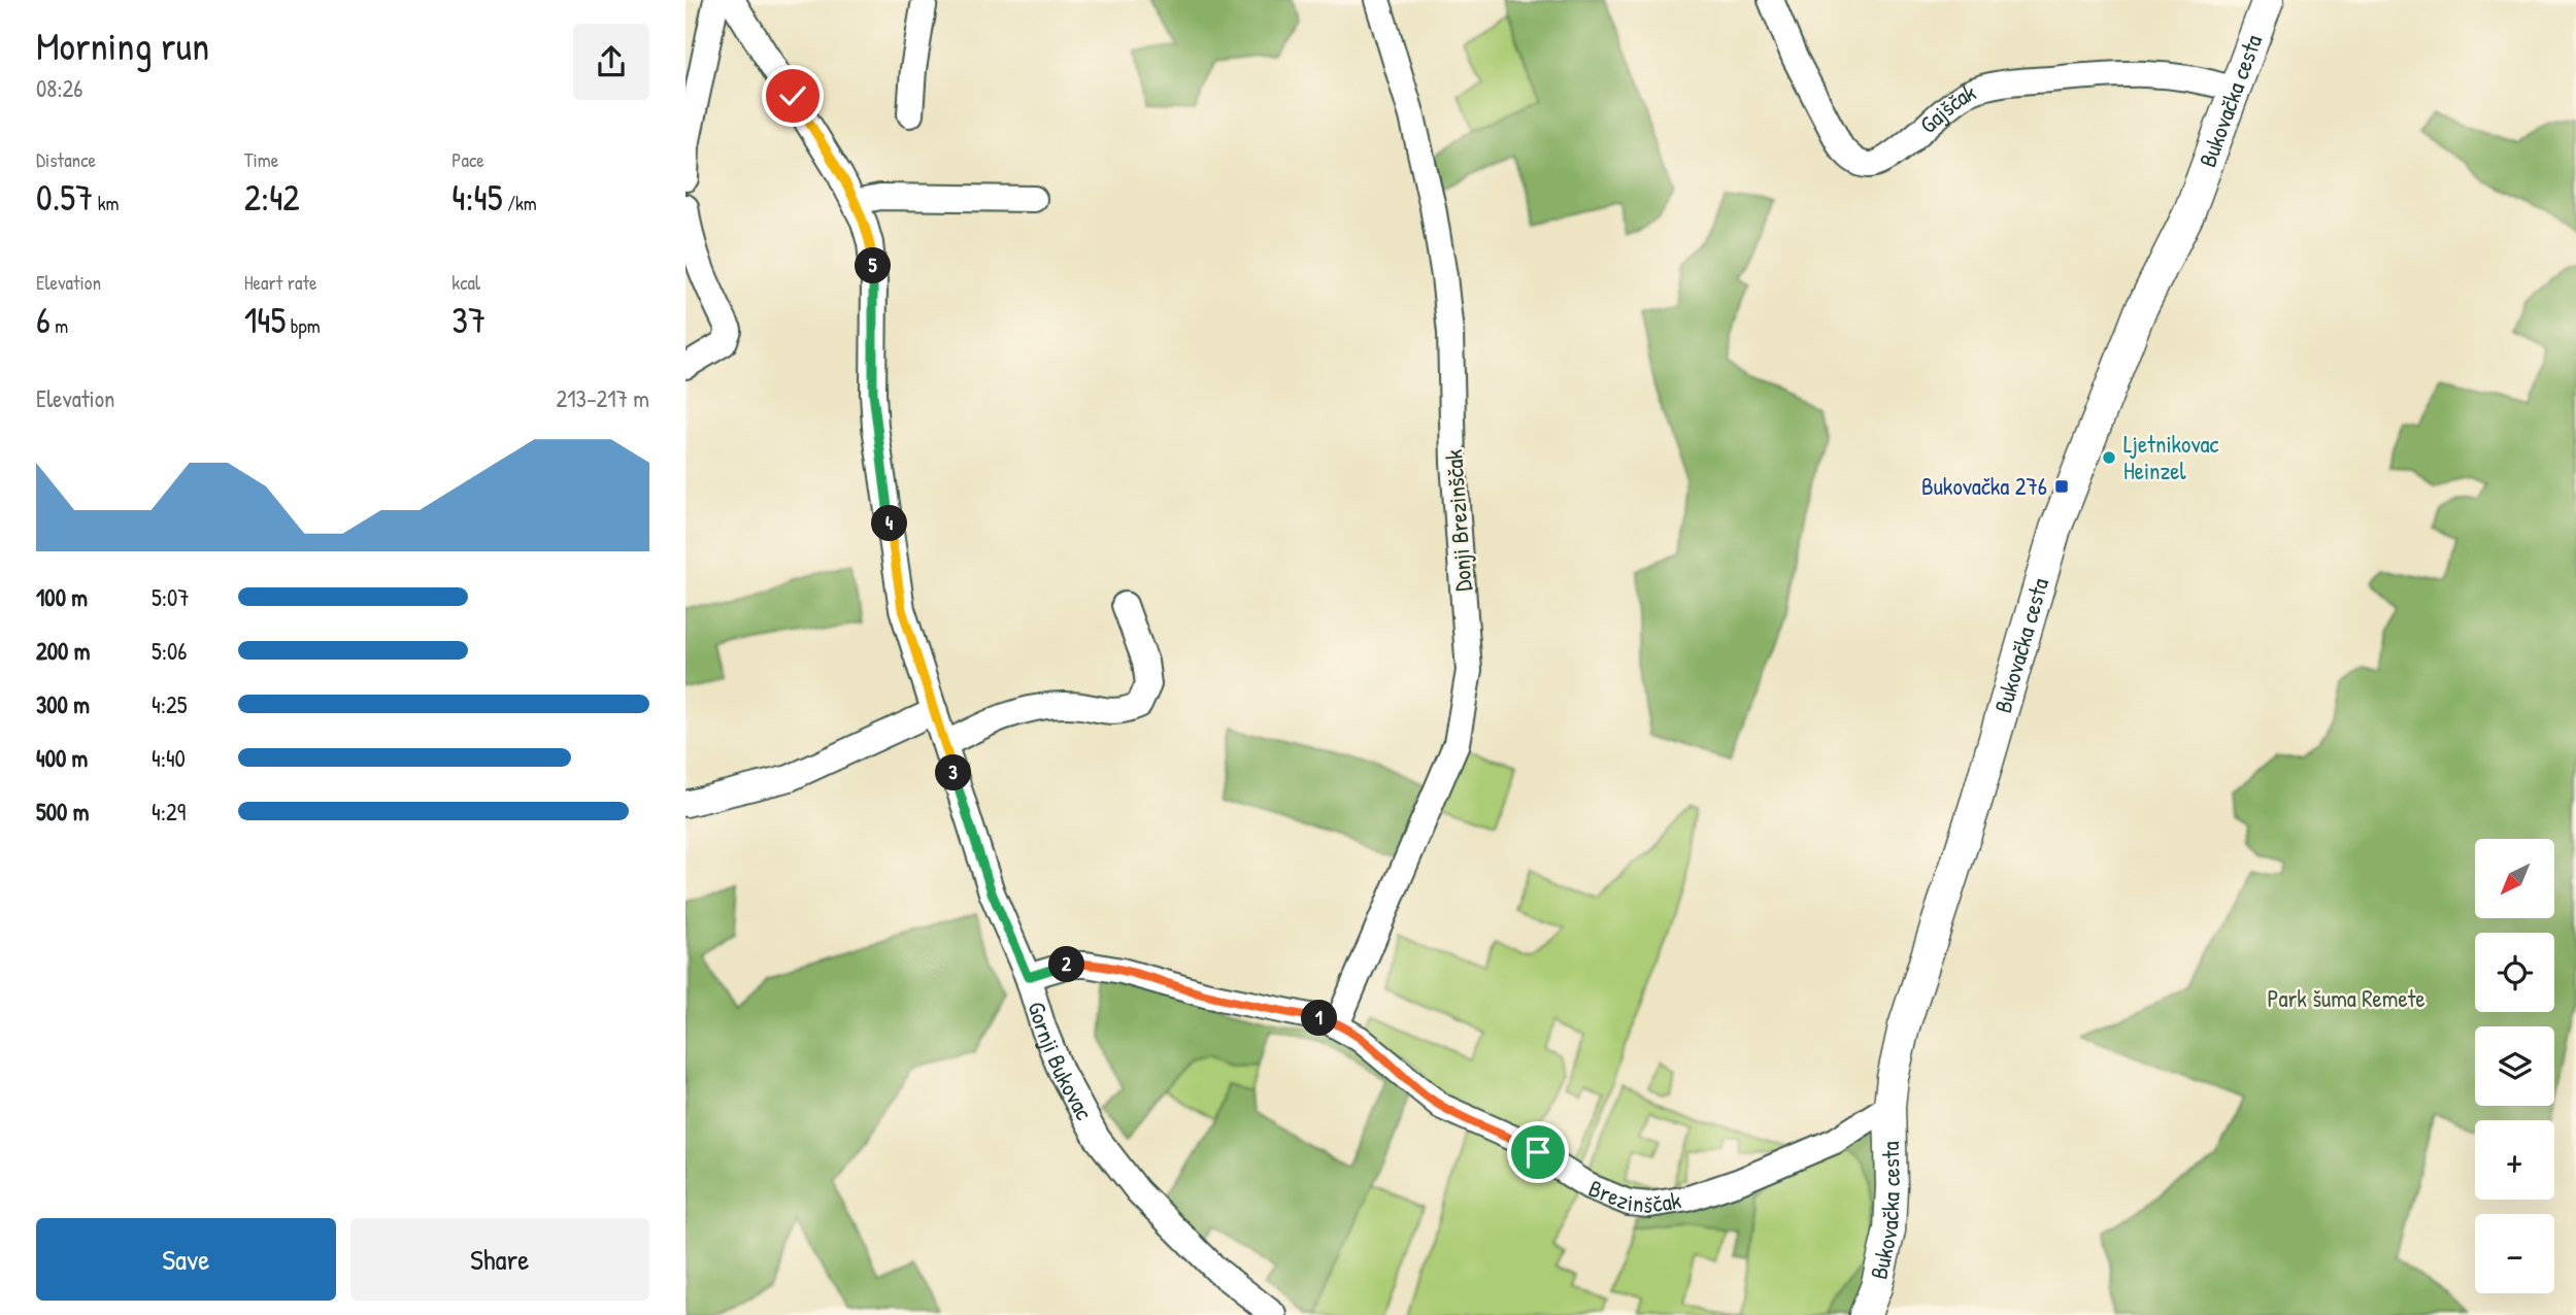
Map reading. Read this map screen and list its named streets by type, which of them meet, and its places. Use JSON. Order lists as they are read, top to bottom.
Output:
{
  "streets": {
    "main road": ["Bukovačka cesta"],
    "street": [
      "Gajščak",
      "Donji Brezinščak",
      "Gornji Bukovac",
      "Brezinščak"
    ]
  },
  "crossings": [
    ["Bukovačka cesta", "Gajščak"],
    ["Bukovačka cesta", "Brezinščak"],
    ["Donji Brezinščak", "Brezinščak"],
    ["Gornji Bukovac", "Brezinščak"]
  ],
  "parks": ["Park šuma Remete"],
  "places": {
    "other": ["Ljetnikovac Heinzel"],
    "transit": ["Bukovačka 276"]
  },
  "north": "bottom left",
  "page": {
    "heading": ["Morning run", "08:26"],
    "stats": [
      ["Distance", "0.57 km"],
      ["Time", "2:42"],
      ["Pace", "4:45 /km"],
      ["Elevation", "6 m"],
      ["Heart rate", "145 bpm"],
      ["kcal", "37"]
    ],
    "pins": [
      "5",
      "4",
      "3",
      "2",
      "1"
    ],
    "chart": ["Elevation", "213–217 m"],
    "list": [
      {
        "name": "100 m",
        "note": "5:07"
      },
      {
        "name": "200 m",
        "note": "5:06"
      },
      {
        "name": "300 m",
        "note": "4:25"
      },
      {
        "name": "400 m",
        "note": "4:40"
      },
      {
        "name": "500 m",
        "note": "4:29"
      }
    ],
    "map_buttons": ["+", "−"],
    "buttons": ["Save", "Share"]
  }
}
